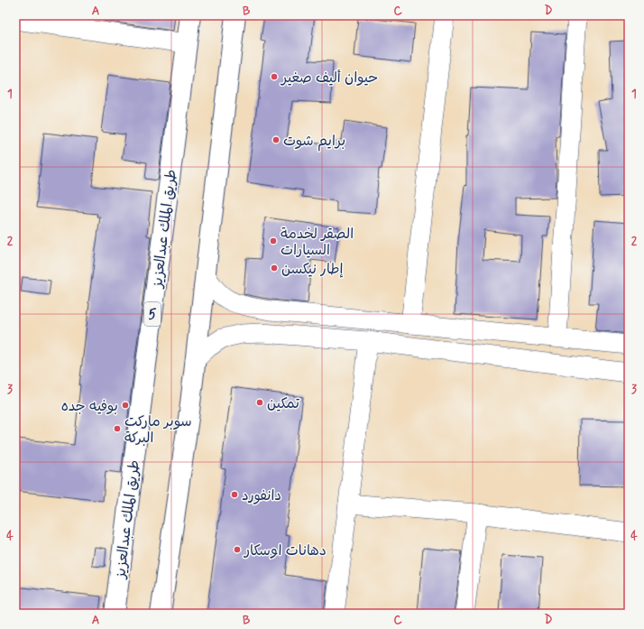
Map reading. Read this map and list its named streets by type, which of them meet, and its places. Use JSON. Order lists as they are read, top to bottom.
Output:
{
  "streets": {
    "highway": ["طريق الملك عبدالعزيز", "5"]
  },
  "places": [
    "حيوان أليف صغير",
    "برايم شوت",
    "الصقر لخدمة السيارات",
    "إطار نيكسن",
    "تمكين",
    "بوفيه جده",
    "سوبر ماركت البركة",
    "دانفورد",
    "دهانات اوسكار"
  ],
  "grid": {
    "columns": [
      "A",
      "B",
      "C",
      "D"
    ],
    "rows": [
      "1",
      "2",
      "3",
      "4"
    ]
  }
}
